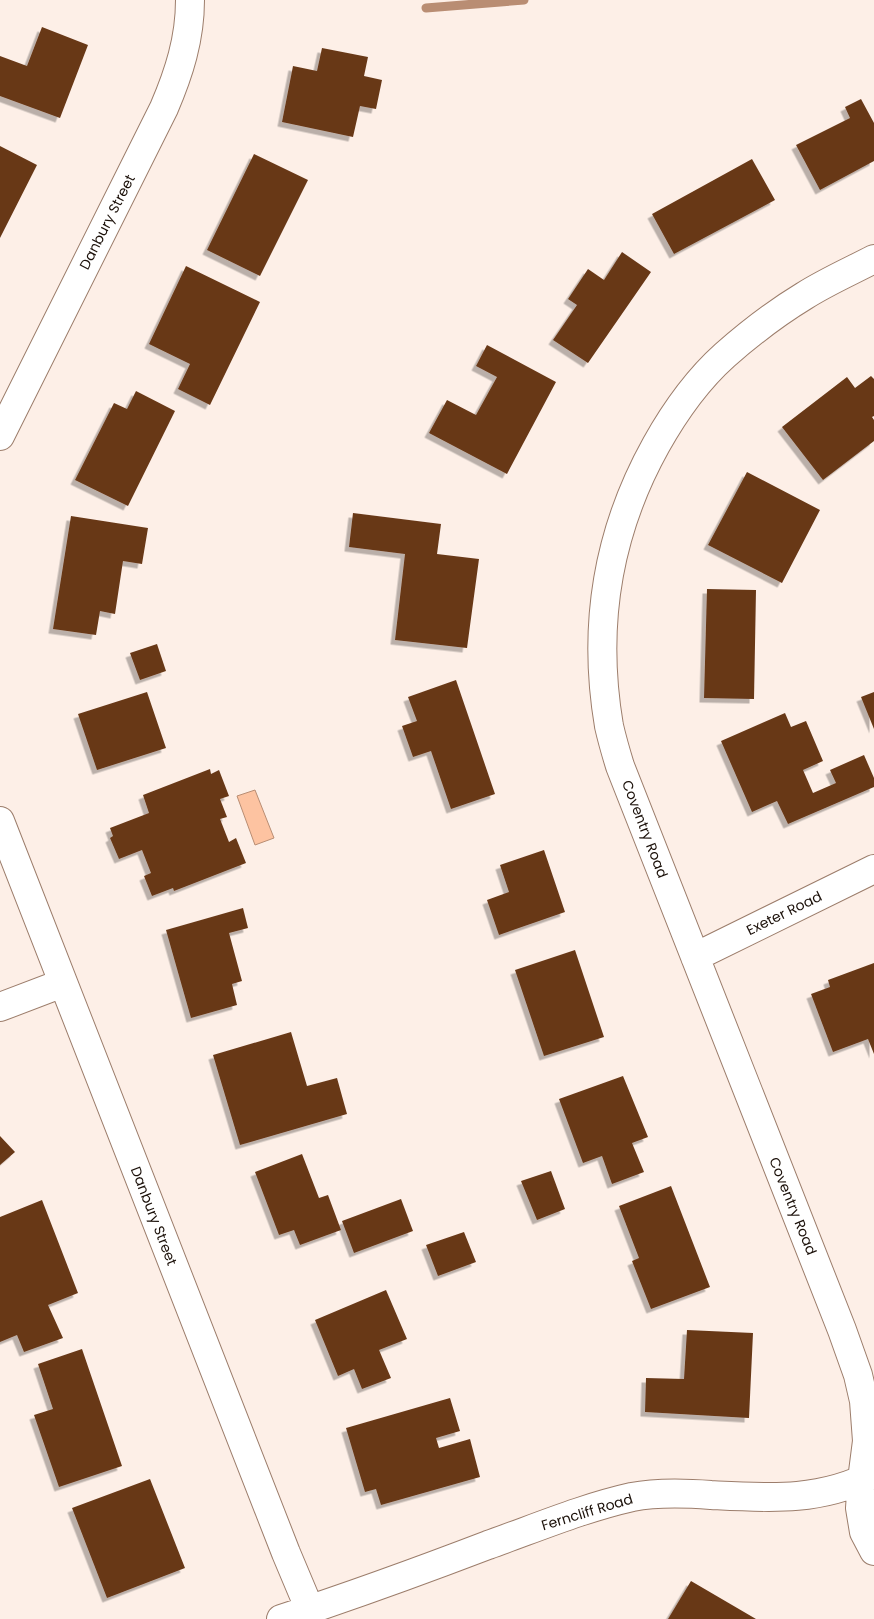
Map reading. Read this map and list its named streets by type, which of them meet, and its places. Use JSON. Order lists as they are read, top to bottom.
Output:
{
  "streets": {
    "street": [
      "Danbury Street",
      "Coventry Road",
      "Exeter Road",
      "Ferncliff Road"
    ]
  },
  "crossings": [
    ["Danbury Street", "Ferncliff Road"],
    ["Coventry Road", "Exeter Road"],
    ["Coventry Road", "Ferncliff Road"]
  ]
}
